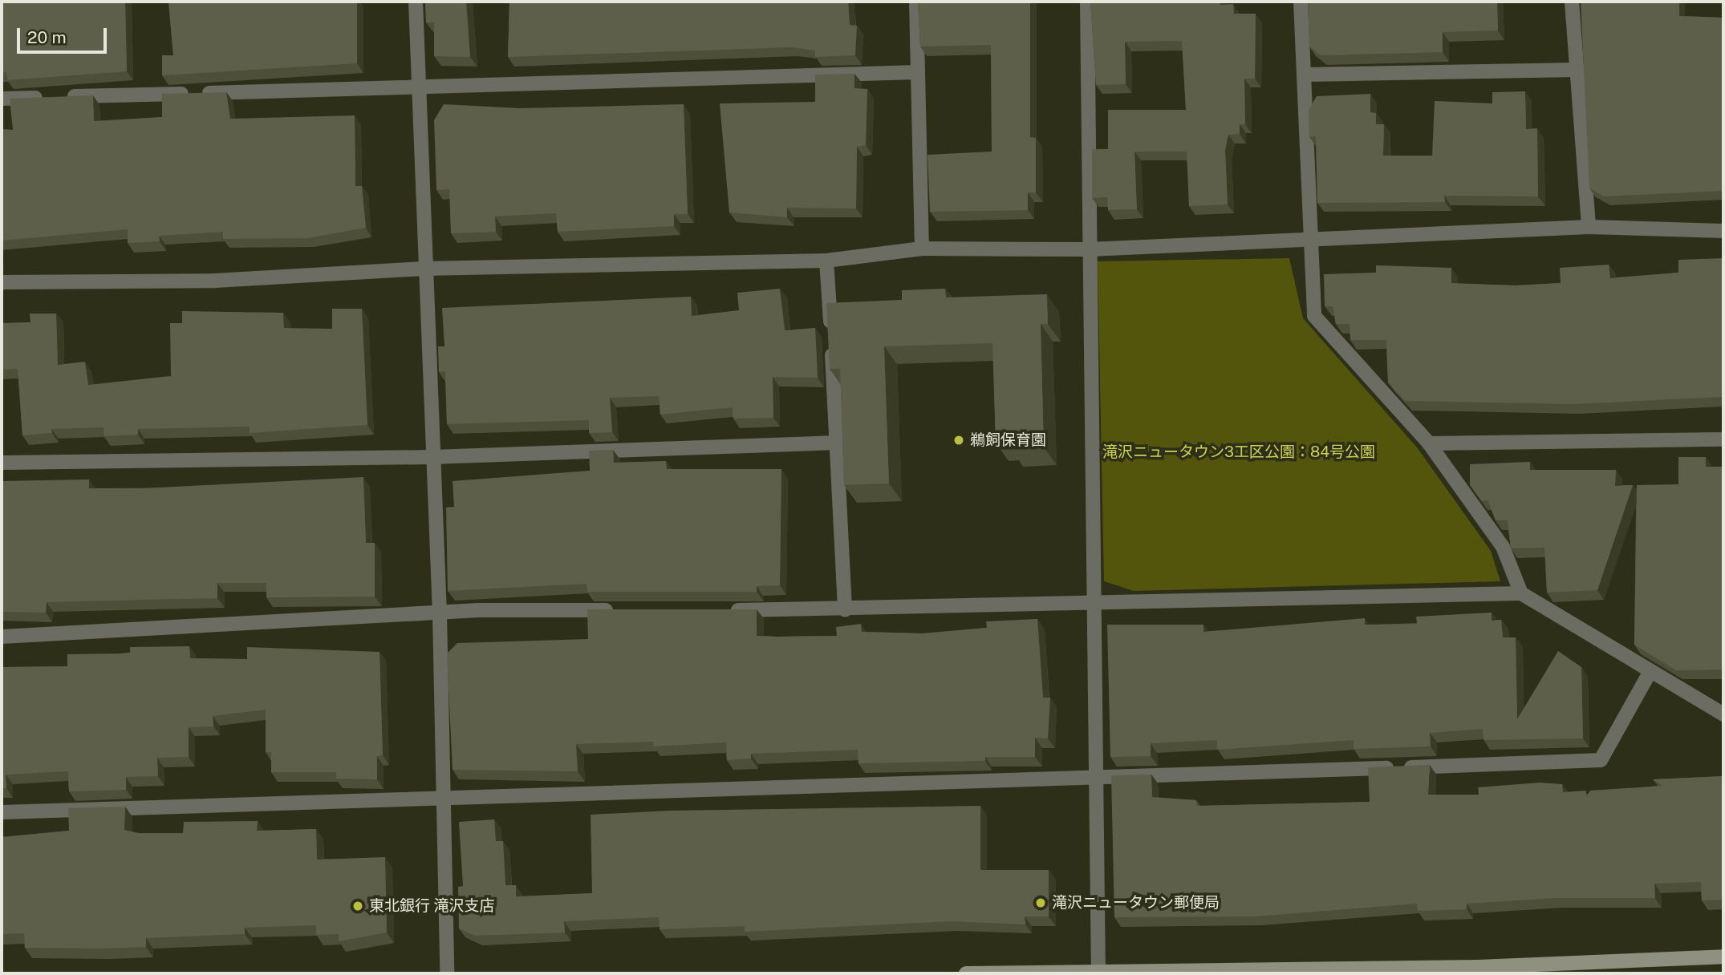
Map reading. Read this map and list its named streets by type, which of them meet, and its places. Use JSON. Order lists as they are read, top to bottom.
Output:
{
  "parks": ["滝沢ニュータウン3工区公園：84号公園"],
  "places": ["鵜飼保育園", "滝沢ニュータウン郵便局", "東北銀行 滝沢支店"],
  "scale_bar": "20 m"
}
